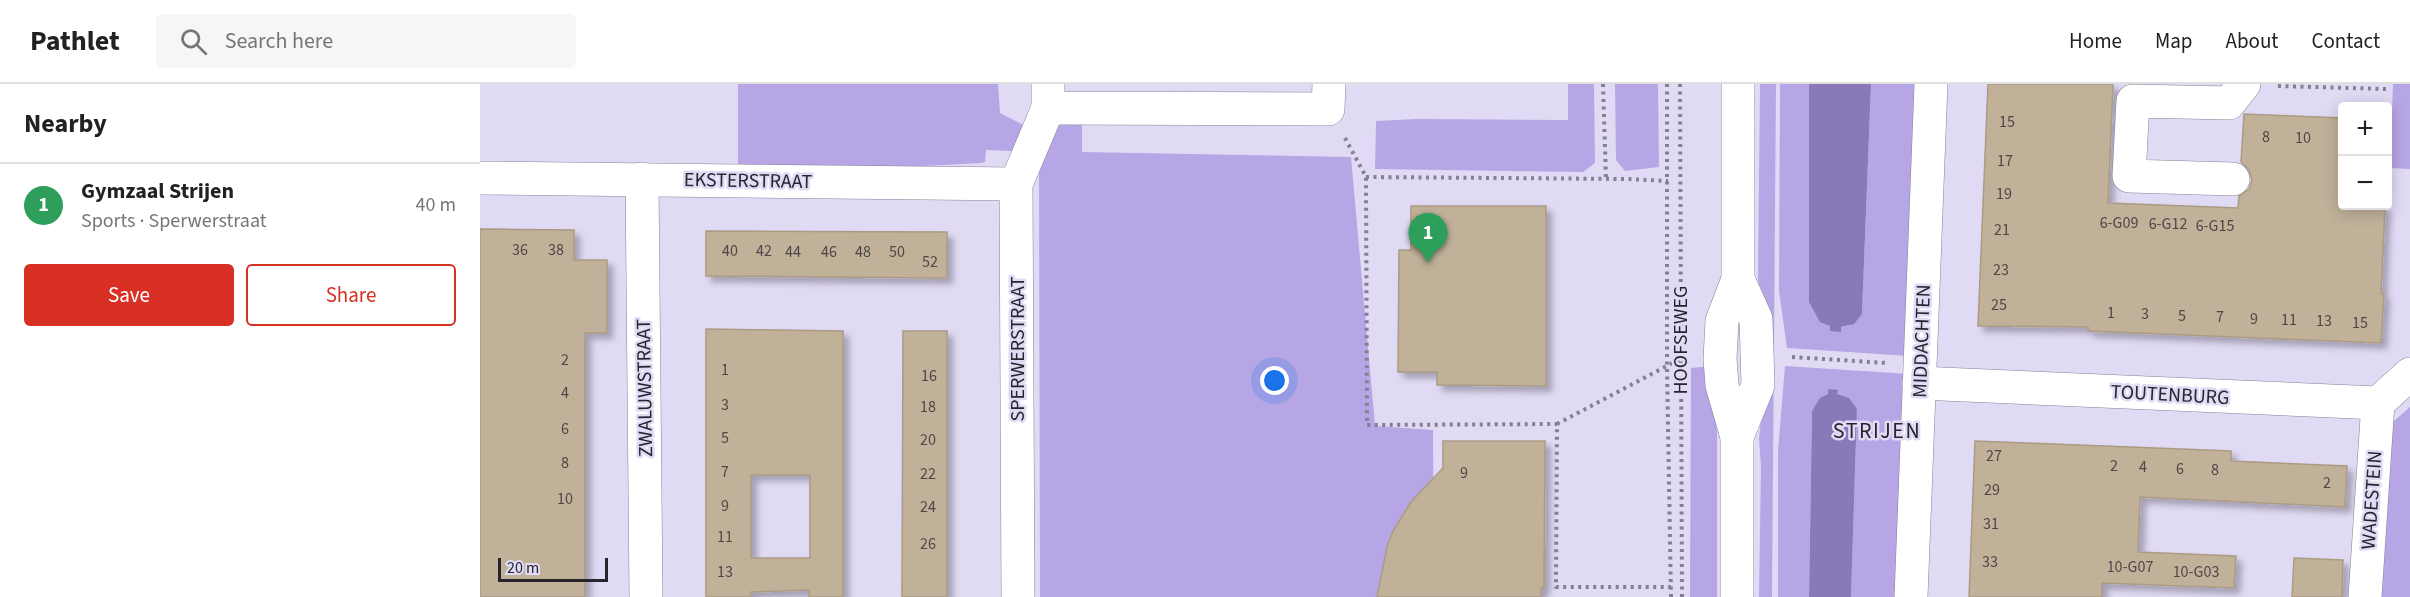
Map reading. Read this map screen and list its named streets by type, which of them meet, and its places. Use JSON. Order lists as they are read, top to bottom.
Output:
{
  "streets": {
    "street": [
      "EKSTERSTRAAT",
      "HOOFSEWEG",
      "MIDDACHTEN",
      "SPERWERSTRAAT",
      "ZWALUWSTRAAT",
      "TOUTENBURG",
      "WADESTEIN"
    ]
  },
  "crossings": [
    ["EKSTERSTRAAT", "SPERWERSTRAAT"],
    ["EKSTERSTRAAT", "ZWALUWSTRAAT"],
    ["MIDDACHTEN", "TOUTENBURG"],
    ["TOUTENBURG", "WADESTEIN"]
  ],
  "districts": ["STRIJEN"],
  "house_numbers": [
    "15",
    "8",
    "10",
    "17",
    "19",
    "6-G09",
    "6-G12",
    "6-G15",
    "21",
    "36",
    "38",
    "40",
    "42",
    "44",
    "46",
    "48",
    "50",
    "52",
    "23",
    "25",
    "1",
    "3",
    "5",
    "7",
    "9",
    "11",
    "13",
    "15",
    "2",
    "1",
    "16",
    "4",
    "3",
    "18",
    "6",
    "5",
    "20",
    "27",
    "8",
    "2",
    "4",
    "6",
    "8",
    "7",
    "9",
    "22",
    "2",
    "29",
    "10",
    "9",
    "24",
    "31",
    "11",
    "26",
    "33",
    "10-G07",
    "13",
    "10-G03"
  ],
  "scale_bar": "20 m",
  "page": {
    "header": "Pathlet",
    "search": "Search here",
    "nav": [
      "Home",
      "Map",
      "About",
      "Contact"
    ],
    "heading": "Nearby",
    "map_buttons": ["+", "−"],
    "list": [
      {
        "mark": "1",
        "name": "Gymzaal Strijen",
        "note": "Sports · Sperwerstraat",
        "value": "40 m"
      }
    ],
    "pins": "1",
    "buttons": ["Save", "Share"],
    "scale": "20 m"
  }
}
